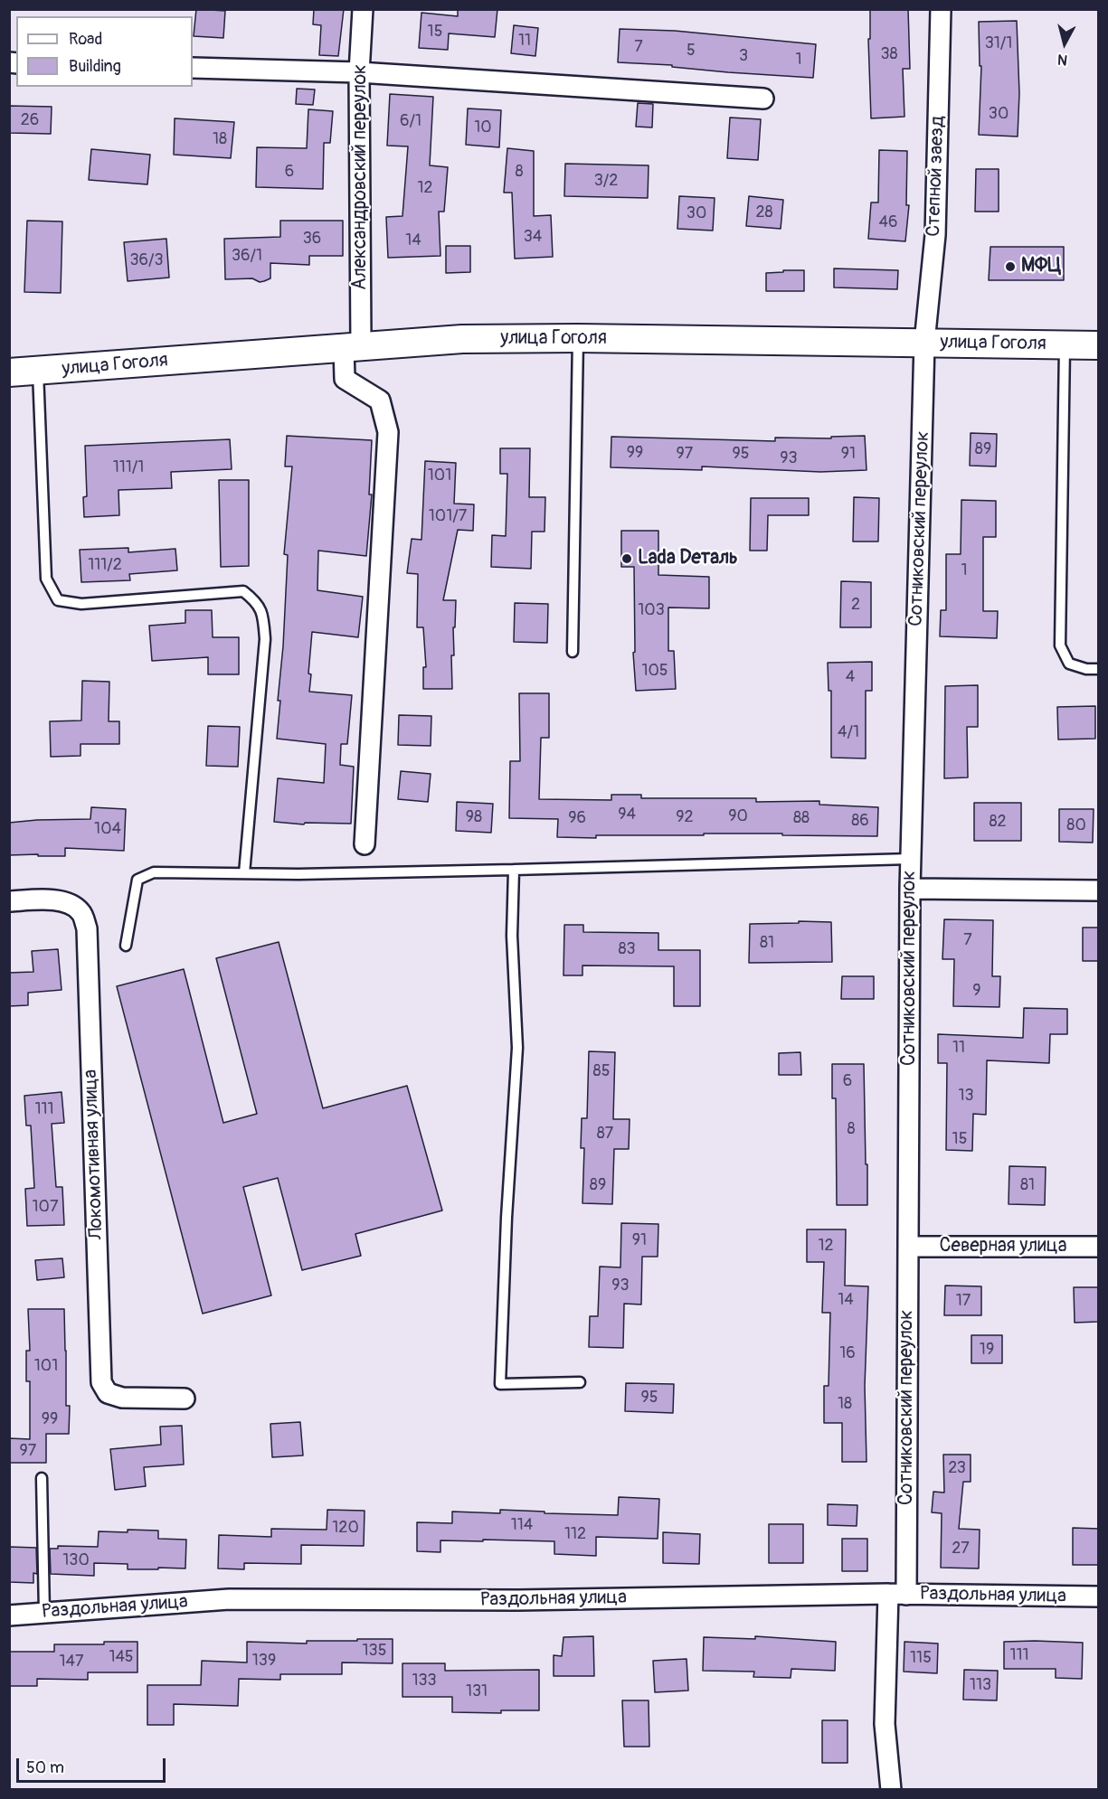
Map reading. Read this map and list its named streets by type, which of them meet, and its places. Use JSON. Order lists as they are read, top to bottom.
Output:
{
  "streets": {
    "main road": ["улица Гоголя"],
    "street": [
      "Степной заезд",
      "Александровский переулок",
      "Сотниковский переулок",
      "Локомотивная улица",
      "Северная улица",
      "Раздольная улица"
    ]
  },
  "crossings": [
    ["Степной заезд", "улица Гоголя"],
    ["Степной заезд", "Сотниковский переулок"],
    ["Александровский переулок", "улица Гоголя"],
    ["улица Гоголя", "Сотниковский переулок"],
    ["Сотниковский переулок", "Северная улица"],
    ["Сотниковский переулок", "Раздольная улица"]
  ],
  "places": ["МФЦ", "Lada Dеталь"],
  "house_numbers": [
    "15",
    "11",
    "31/1",
    "7",
    "5",
    "38",
    "3",
    "1",
    "30",
    "26",
    "6/1",
    "10",
    "18",
    "6",
    "8",
    "3/2",
    "12",
    "28",
    "30",
    "46",
    "34",
    "36",
    "14",
    "36/1",
    "36/3",
    "89",
    "99",
    "97",
    "95",
    "91",
    "93",
    "111/1",
    "101",
    "101/7",
    "111/2",
    "1",
    "2",
    "103",
    "105",
    "4",
    "4/1",
    "94",
    "90",
    "98",
    "92",
    "96",
    "88",
    "86",
    "82",
    "80",
    "104",
    "7",
    "81",
    "83",
    "9",
    "11",
    "85",
    "6",
    "13",
    "111",
    "8",
    "87",
    "15",
    "89",
    "81",
    "107",
    "91",
    "12",
    "93",
    "14",
    "17",
    "19",
    "16",
    "101",
    "95",
    "18",
    "99",
    "97",
    "23",
    "114",
    "120",
    "112",
    "27",
    "130",
    "135",
    "111",
    "145",
    "115",
    "139",
    "147",
    "133",
    "113",
    "131"
  ],
  "legend": ["Road", "Building"],
  "scale_bar": "50 m",
  "north": "bottom"
}
